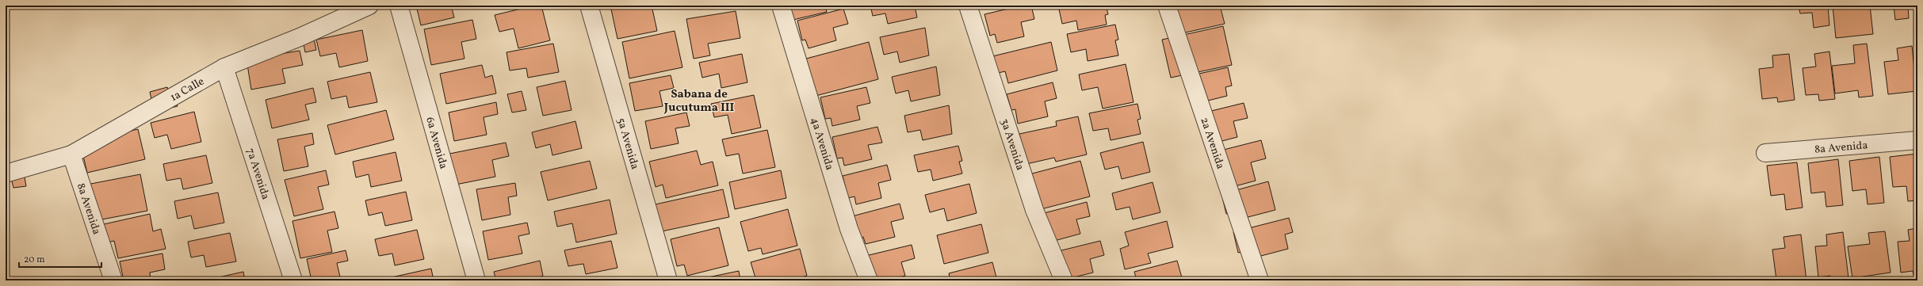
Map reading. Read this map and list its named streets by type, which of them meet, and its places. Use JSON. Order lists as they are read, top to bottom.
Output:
{
  "streets": {
    "street": [
      "1a Calle",
      "6a Avenida",
      "5a Avenida",
      "2a Avenida",
      "4a Avenida",
      "3a Avenida",
      "8a Avenida",
      "7a Avenida"
    ]
  },
  "crossings": [
    ["1a Calle", "8a Avenida"],
    ["1a Calle", "7a Avenida"]
  ],
  "districts": ["Sabana de Jucutuma III"],
  "scale_bar": "20 m"
}
